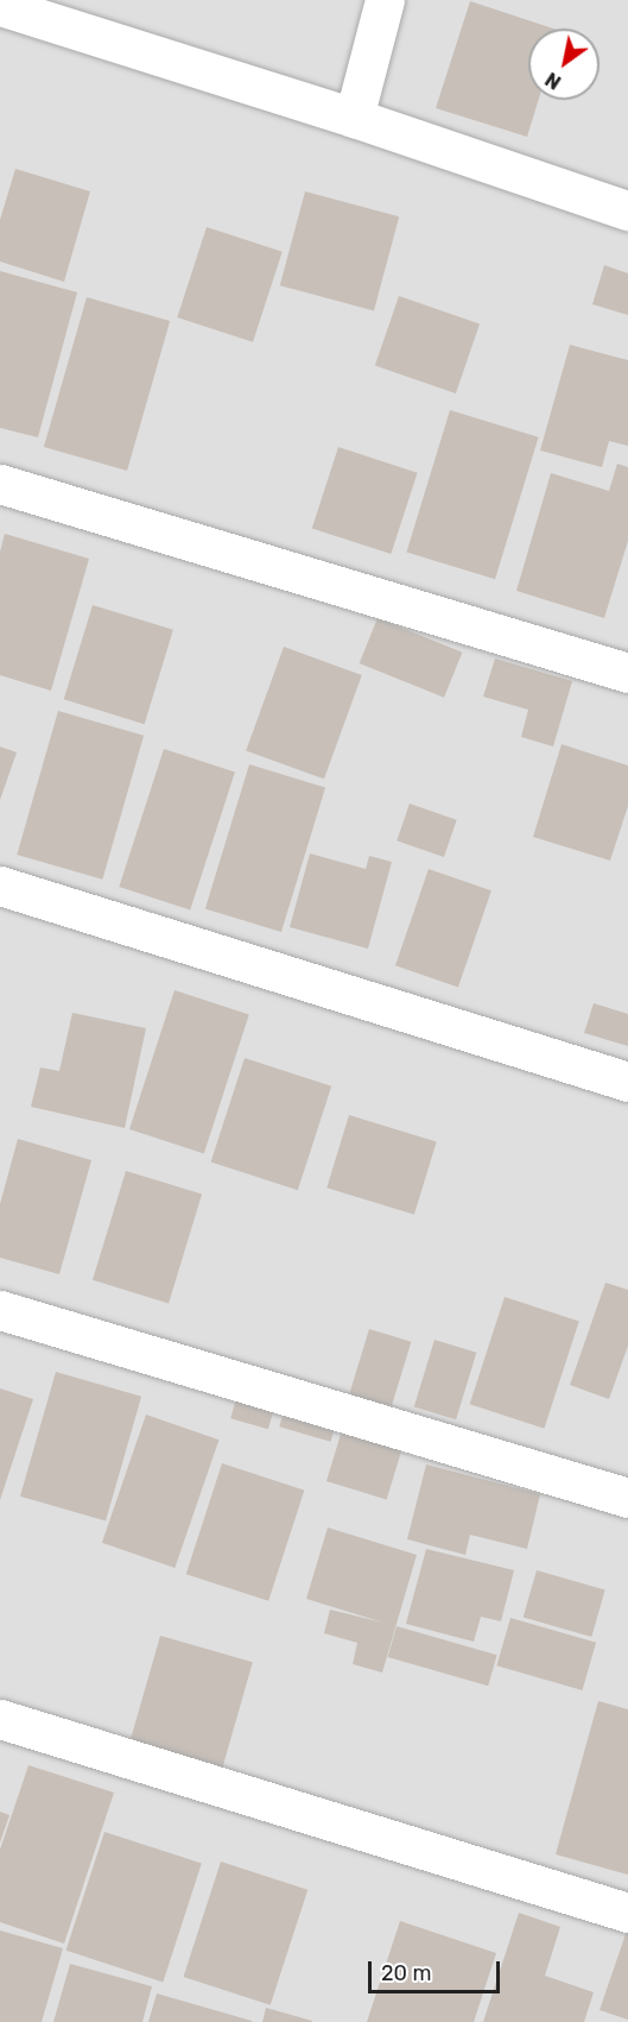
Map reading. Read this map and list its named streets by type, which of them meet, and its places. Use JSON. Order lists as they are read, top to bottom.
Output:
{
  "scale_bar": "20 m",
  "north": "bottom left"
}
